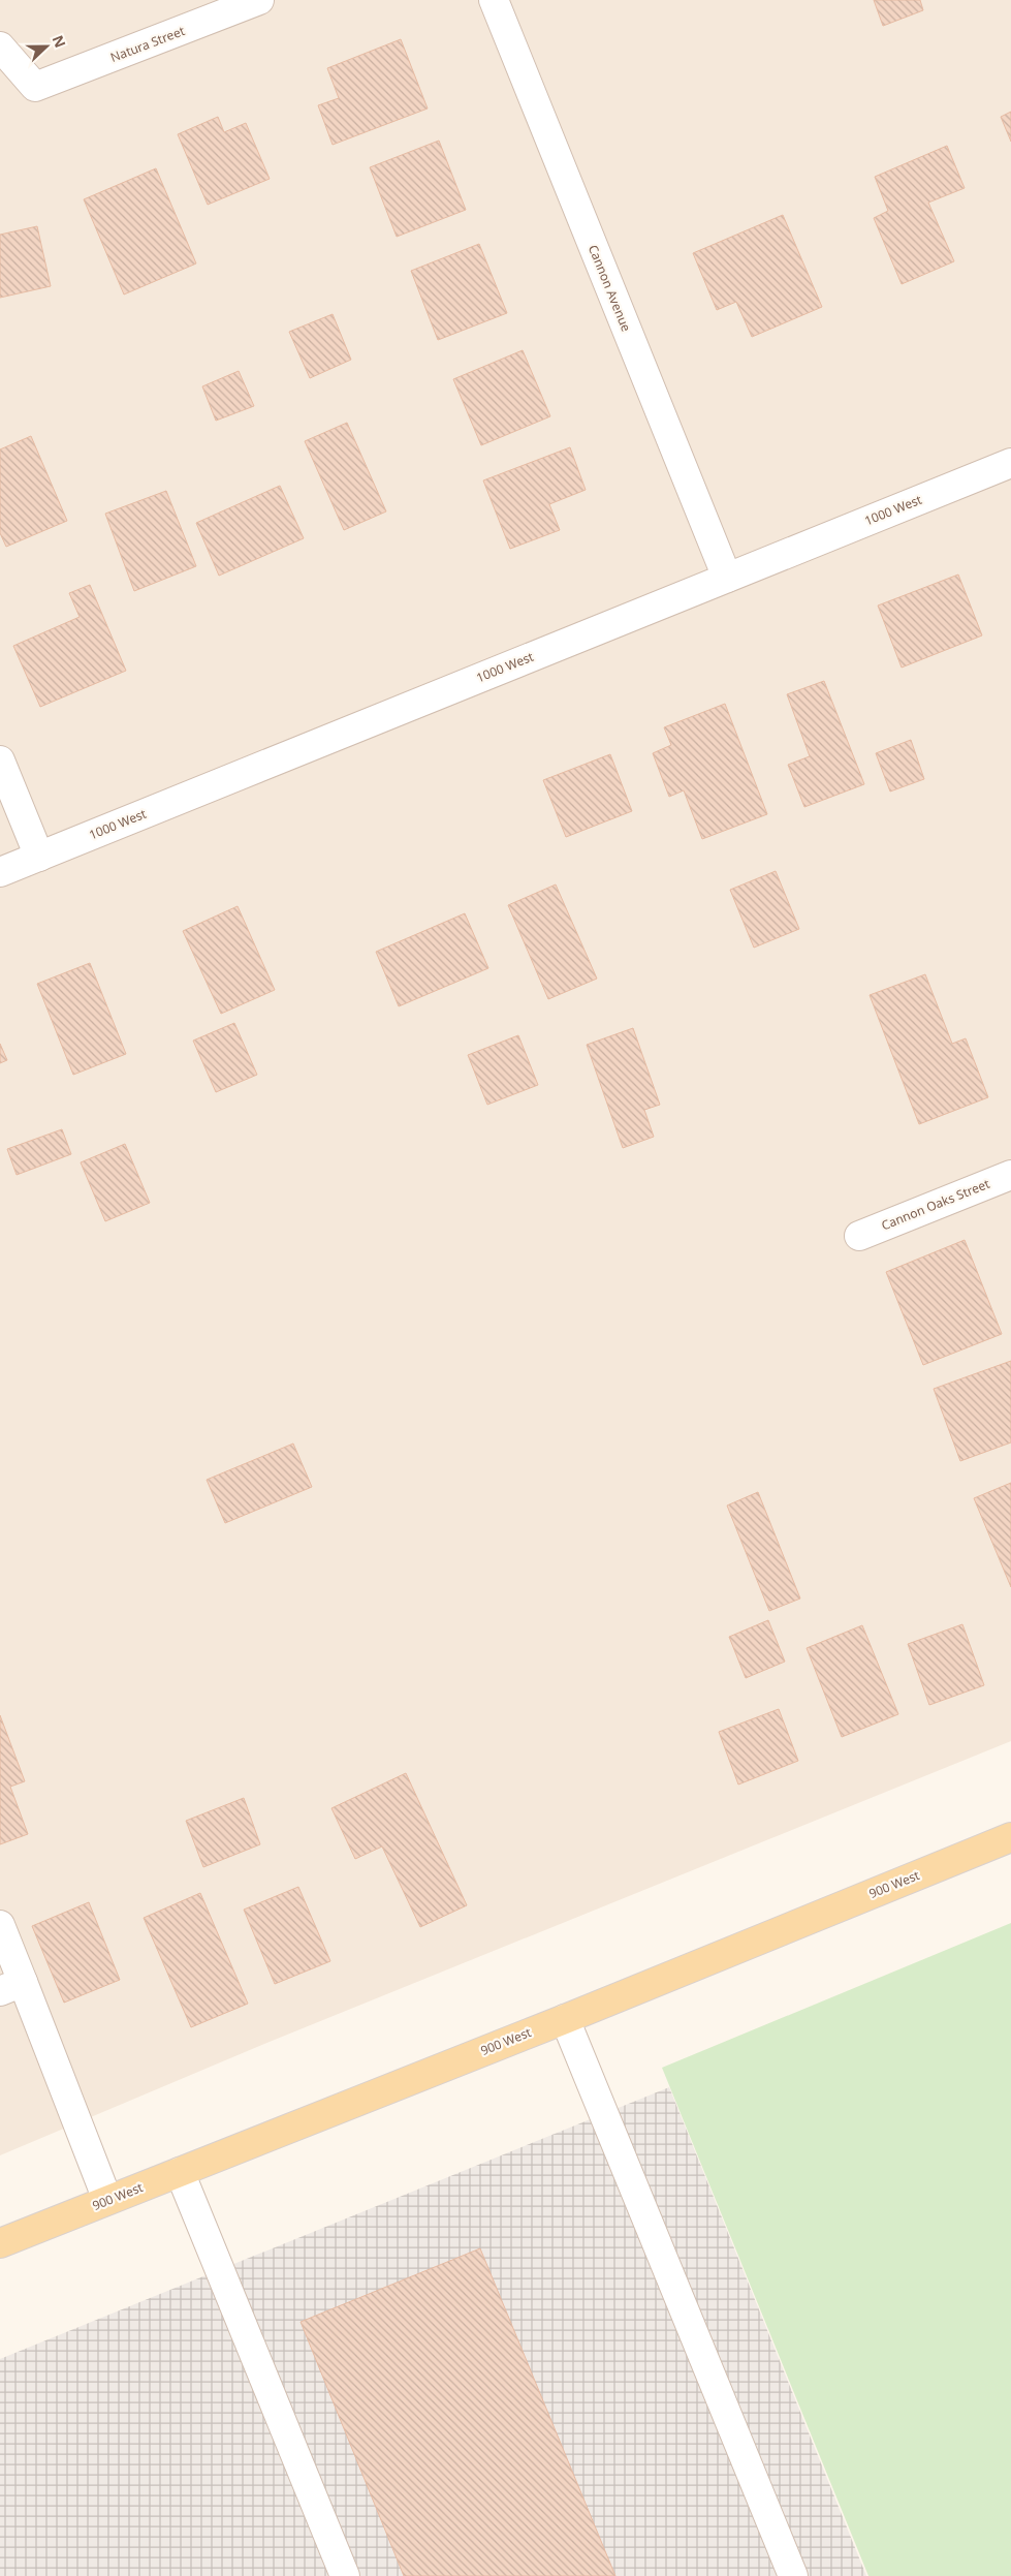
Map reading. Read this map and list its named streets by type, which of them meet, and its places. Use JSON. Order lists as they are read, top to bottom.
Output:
{
  "streets": {
    "main road": ["900 West"],
    "street": [
      "Natura Street",
      "Cannon Avenue",
      "1000 West",
      "Cannon Oaks Street"
    ]
  },
  "crossings": [
    ["Cannon Avenue", "1000 West"]
  ],
  "north": "right"
}
